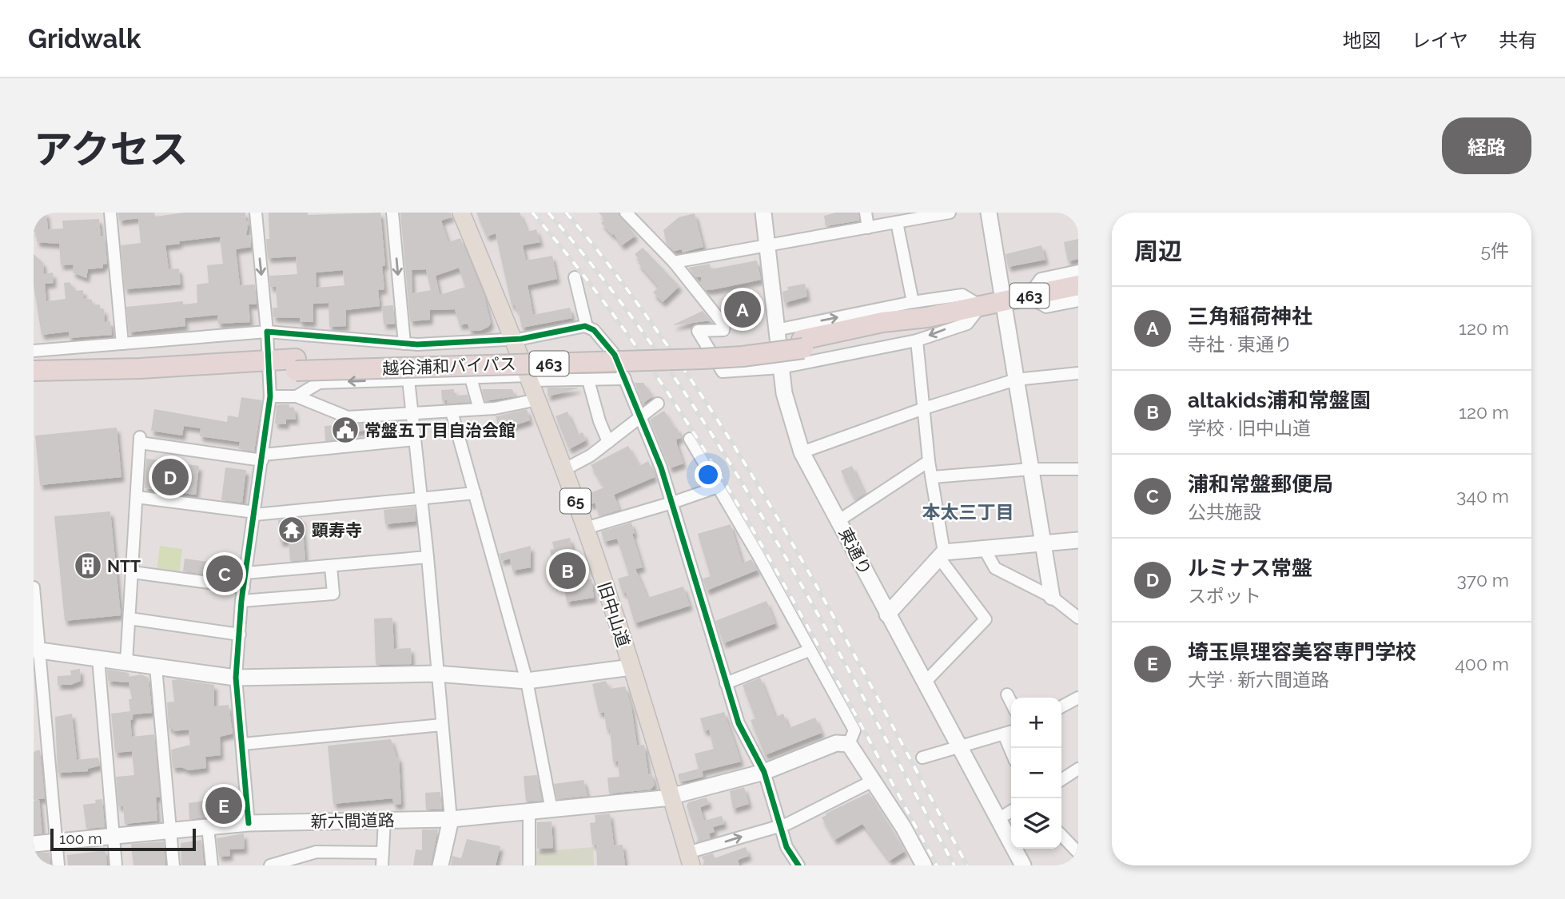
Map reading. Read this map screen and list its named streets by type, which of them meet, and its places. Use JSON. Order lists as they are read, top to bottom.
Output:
{
  "streets": {
    "highway": ["463", "越谷浦和バイパス"],
    "main road": ["65", "旧中山道"],
    "street": ["東通り", "新六間道路"]
  },
  "crossings": [
    ["旧中山道", "新六間道路"]
  ],
  "districts": ["本太三丁目"],
  "places": {
    "public building": ["常盤五丁目自治会館"],
    "temple": ["顕寿寺"],
    "building": ["NTT"]
  },
  "scale_bar": "100 m",
  "page": {
    "header": "Gridwalk",
    "nav": ["地図", "レイヤ", "共有"],
    "title": "アクセス",
    "buttons": "経路",
    "heading": ["周辺", "5件"],
    "list": [
      {
        "mark": "A",
        "name": "三角稲荷神社",
        "note": "寺社 · 東通り",
        "value": "120 m"
      },
      {
        "mark": "B",
        "name": "altakids浦和常盤園",
        "note": "学校 · 旧中山道",
        "value": "120 m"
      },
      {
        "mark": "C",
        "name": "浦和常盤郵便局",
        "note": "公共施設",
        "value": "340 m"
      },
      {
        "mark": "D",
        "name": "ルミナス常盤",
        "note": "スポット",
        "value": "370 m"
      },
      {
        "mark": "E",
        "name": "埼玉県理容美容専門学校",
        "note": "大学 · 新六間道路",
        "value": "400 m"
      }
    ],
    "pins": [
      "A",
      "D",
      "B",
      "C",
      "E"
    ],
    "map_buttons": ["+", "−"],
    "scale": "100 m"
  }
}
